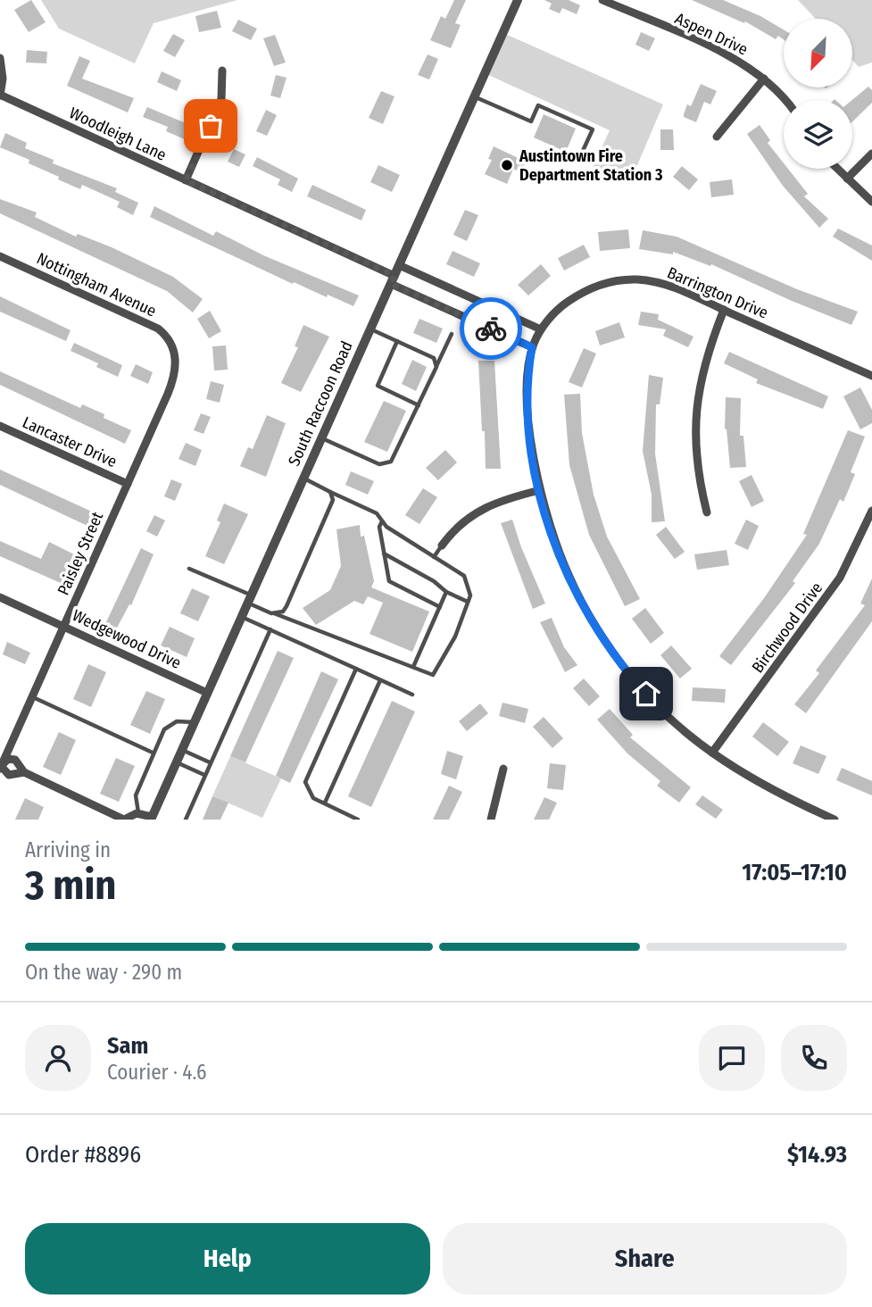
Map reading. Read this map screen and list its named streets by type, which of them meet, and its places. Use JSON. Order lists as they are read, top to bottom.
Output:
{
  "streets": {
    "street": [
      "Aspen Drive",
      "Woodleigh Lane",
      "Nottingham Avenue",
      "Barrington Drive",
      "South Raccoon Road",
      "Lancaster Drive",
      "Paisley Street",
      "Birchwood Drive",
      "Wedgewood Drive"
    ]
  },
  "crossings": [
    ["Woodleigh Lane", "Barrington Drive"],
    ["Woodleigh Lane", "South Raccoon Road"],
    ["Nottingham Avenue", "Paisley Street"],
    ["South Raccoon Road", "Wedgewood Drive"],
    ["Lancaster Drive", "Paisley Street"],
    ["Paisley Street", "Wedgewood Drive"]
  ],
  "places": ["Austintown Fire Department Station 3"],
  "north": "bottom left",
  "page": {
    "heading": ["3 min", "Arriving in", "17:05–17:10"],
    "panel": [
      "Sam",
      "Courier · 4.6",
      "Order #8896",
      "$14.93"
    ],
    "bar": "On the way · 290 m",
    "buttons": ["Help", "Share"]
  }
}
